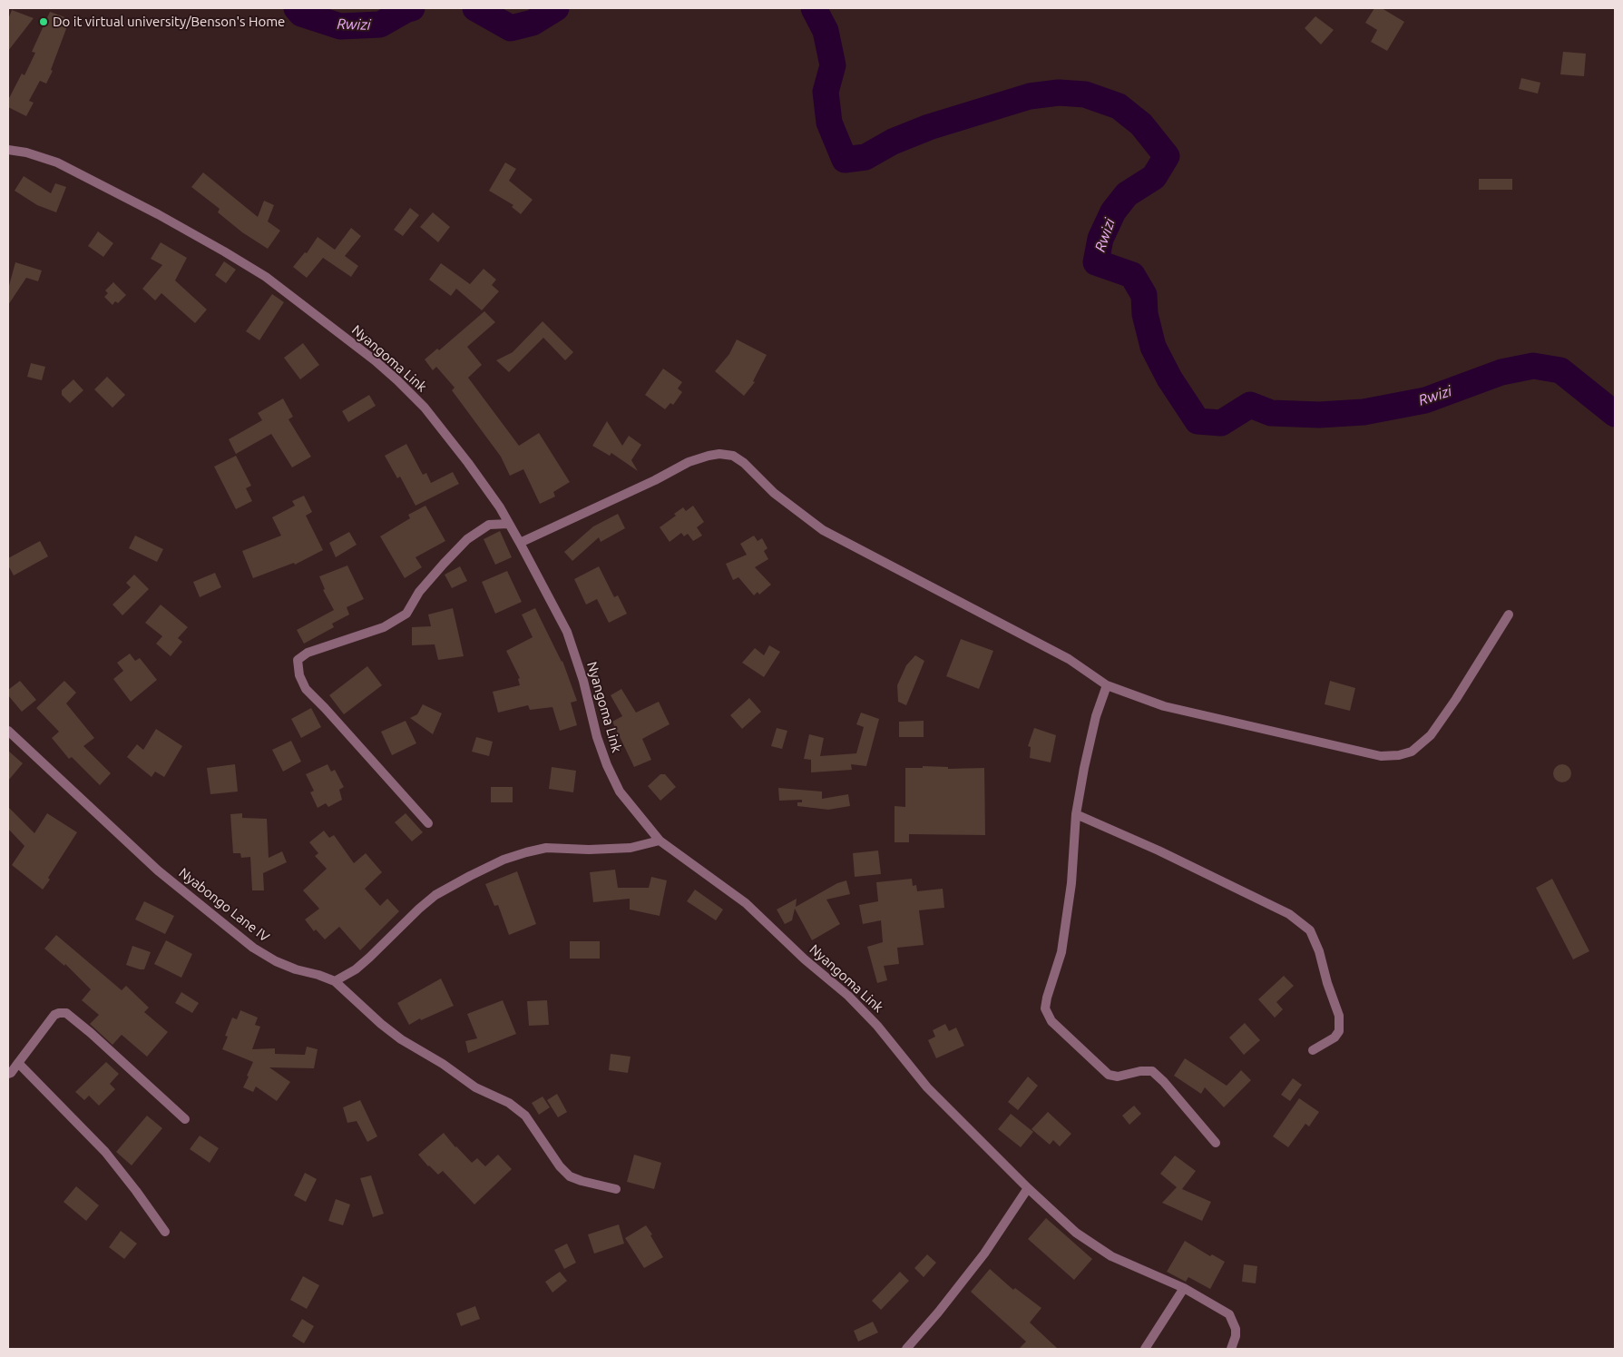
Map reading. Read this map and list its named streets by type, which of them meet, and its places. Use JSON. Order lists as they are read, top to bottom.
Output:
{
  "streets": {
    "street": ["Nyangoma Link", "Nyabongo Lane IV"]
  },
  "water": ["Rwizi"],
  "places": ["Do it virtual university/Benson's Home"]
}
